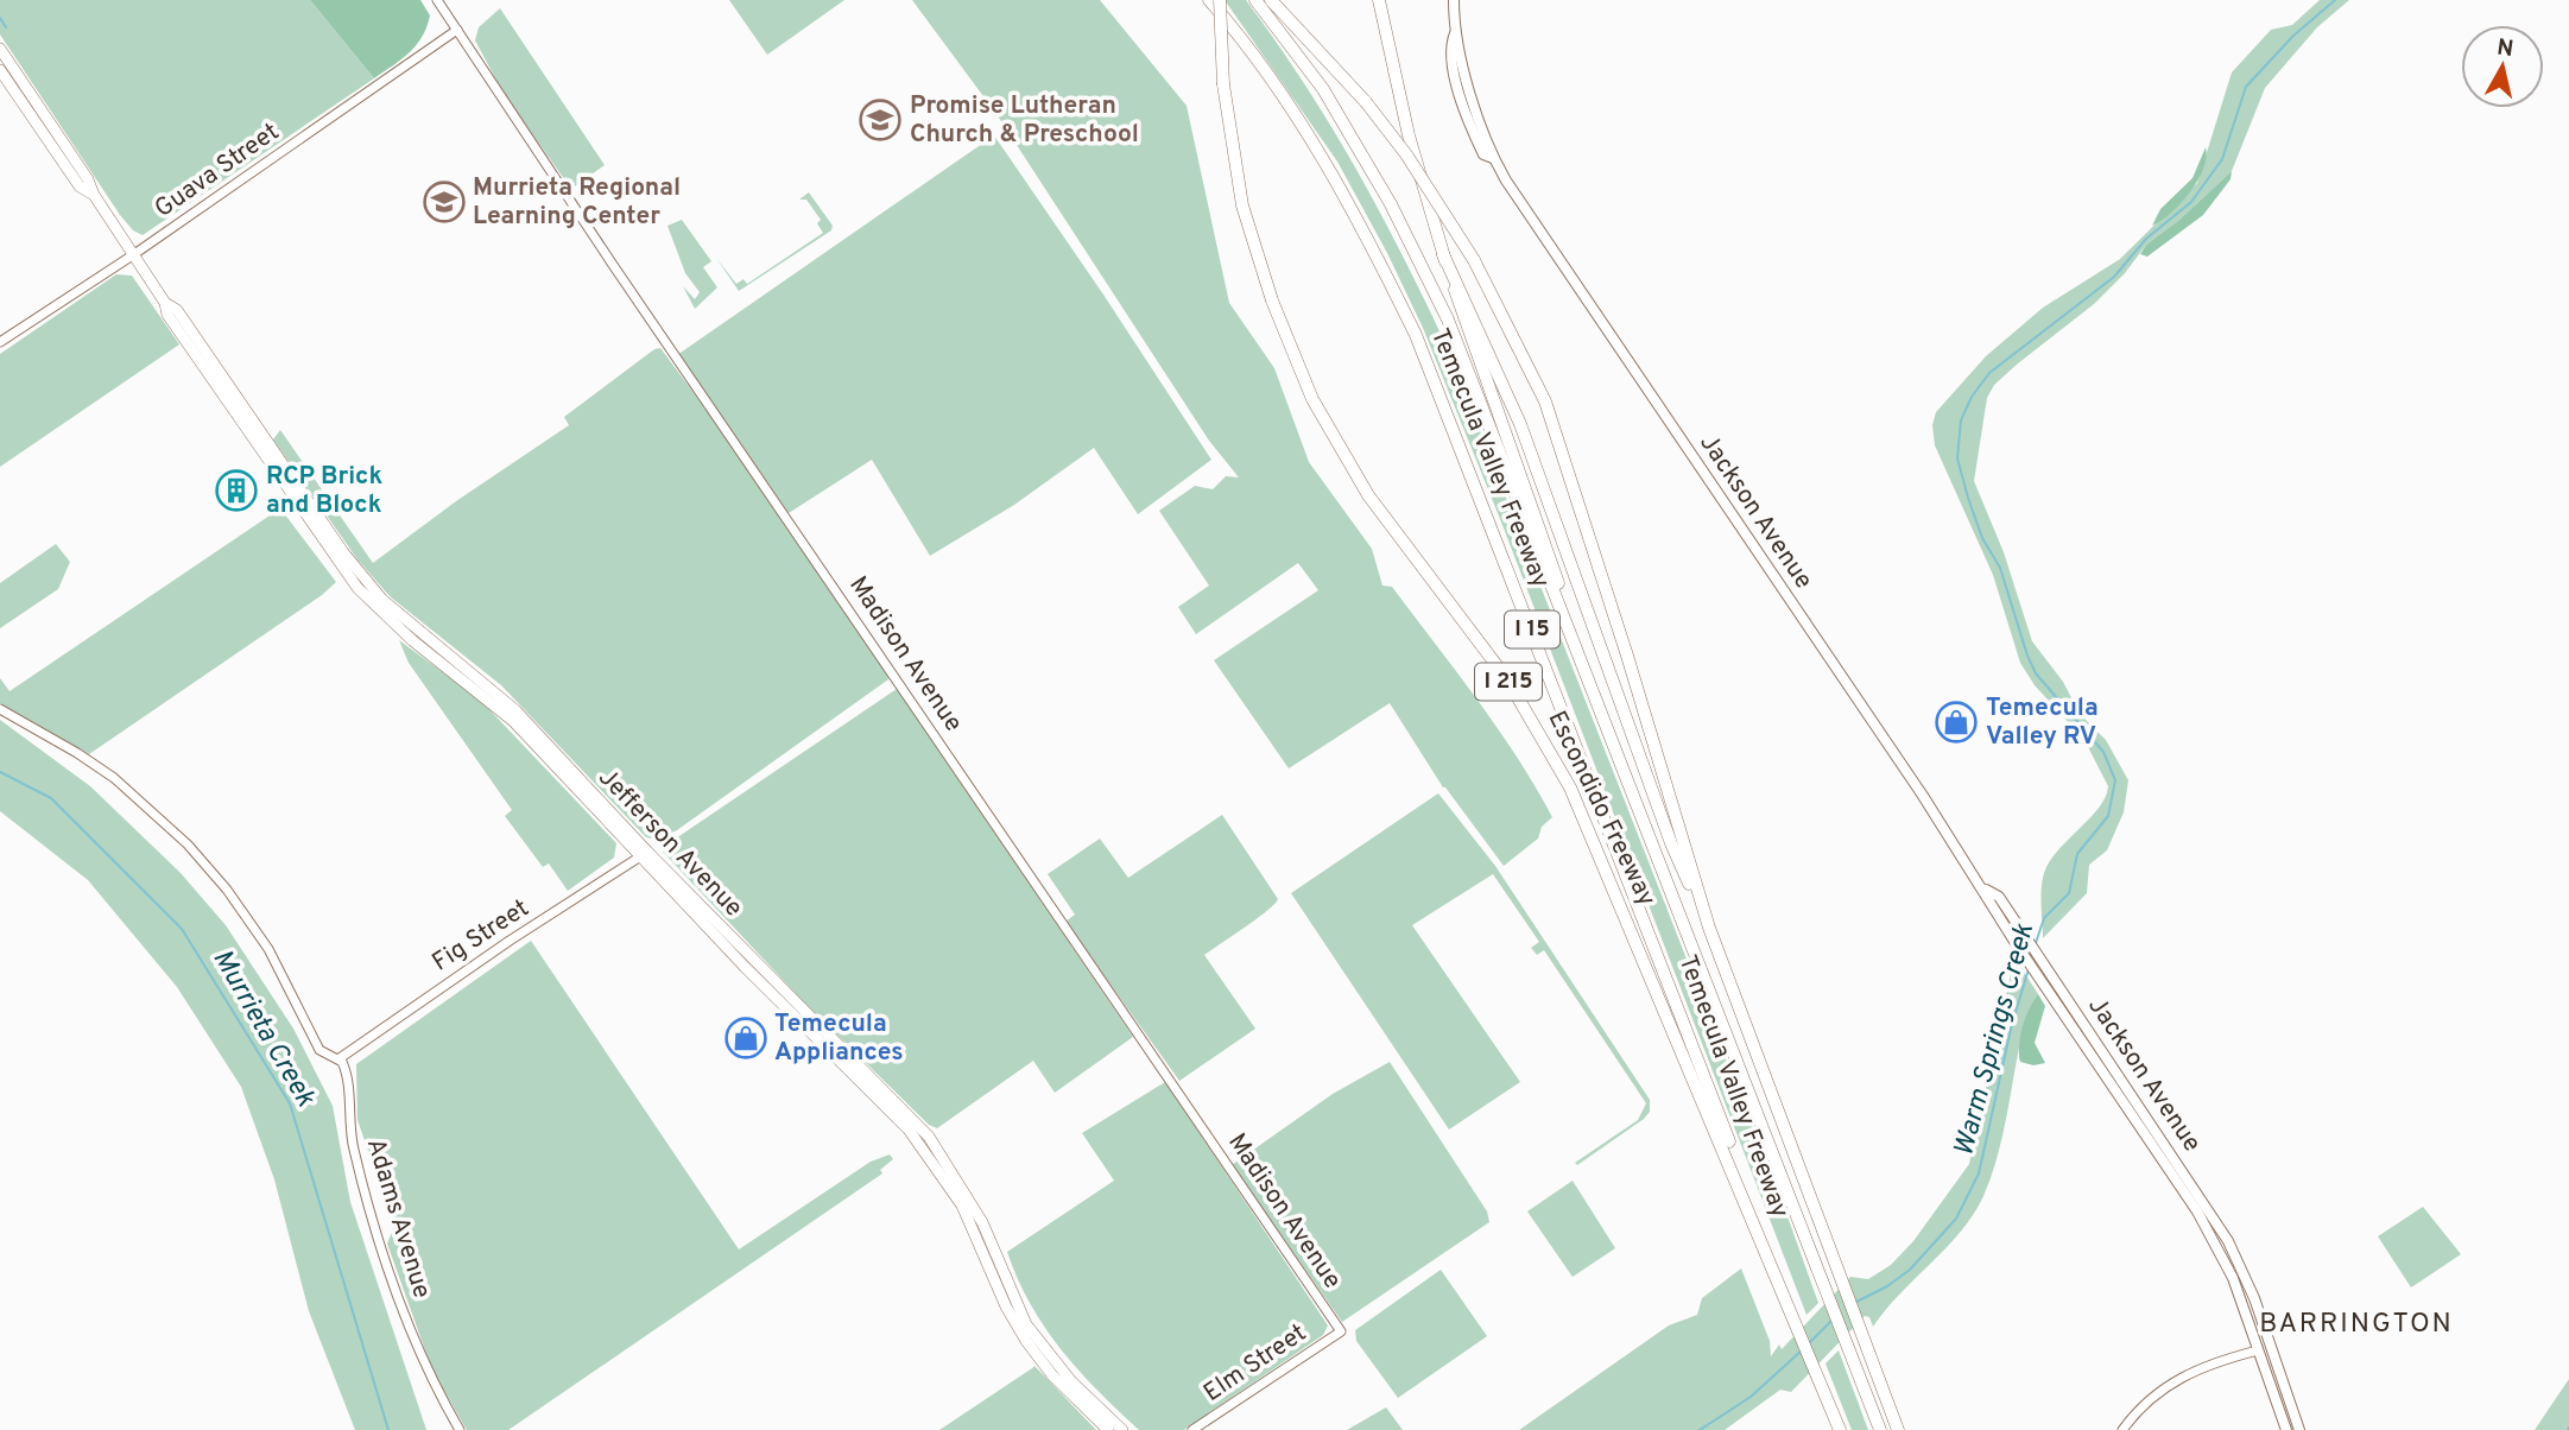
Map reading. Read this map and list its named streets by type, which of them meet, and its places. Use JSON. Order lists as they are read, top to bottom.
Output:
{
  "streets": {
    "highway": [
      "Temecula Valley Freeway",
      "I 15",
      "I 215",
      "Escondido Freeway"
    ],
    "main road": ["Jackson Avenue", "Jefferson Avenue"],
    "street": [
      "Guava Street",
      "Madison Avenue",
      "Fig Street",
      "Adams Avenue",
      "Elm Street"
    ]
  },
  "crossings": [
    ["Guava Street", "Madison Avenue"],
    ["Guava Street", "Jefferson Avenue"],
    ["Temecula Valley Freeway", "Escondido Freeway"],
    ["Madison Avenue", "Elm Street"],
    ["Jefferson Avenue", "Fig Street"],
    ["Fig Street", "Adams Avenue"]
  ],
  "districts": ["BARRINGTON"],
  "water": ["Murrieta Creek", "Warm Springs Creek"],
  "places": {
    "school or university": ["Promise Lutheran Church & Preschool", "Murrieta Regional Learning Center"],
    "building": ["RCP Brick and Block"],
    "shop": ["Temecula Valley RV", "Temecula Appliances"]
  },
  "north": "top"
}
